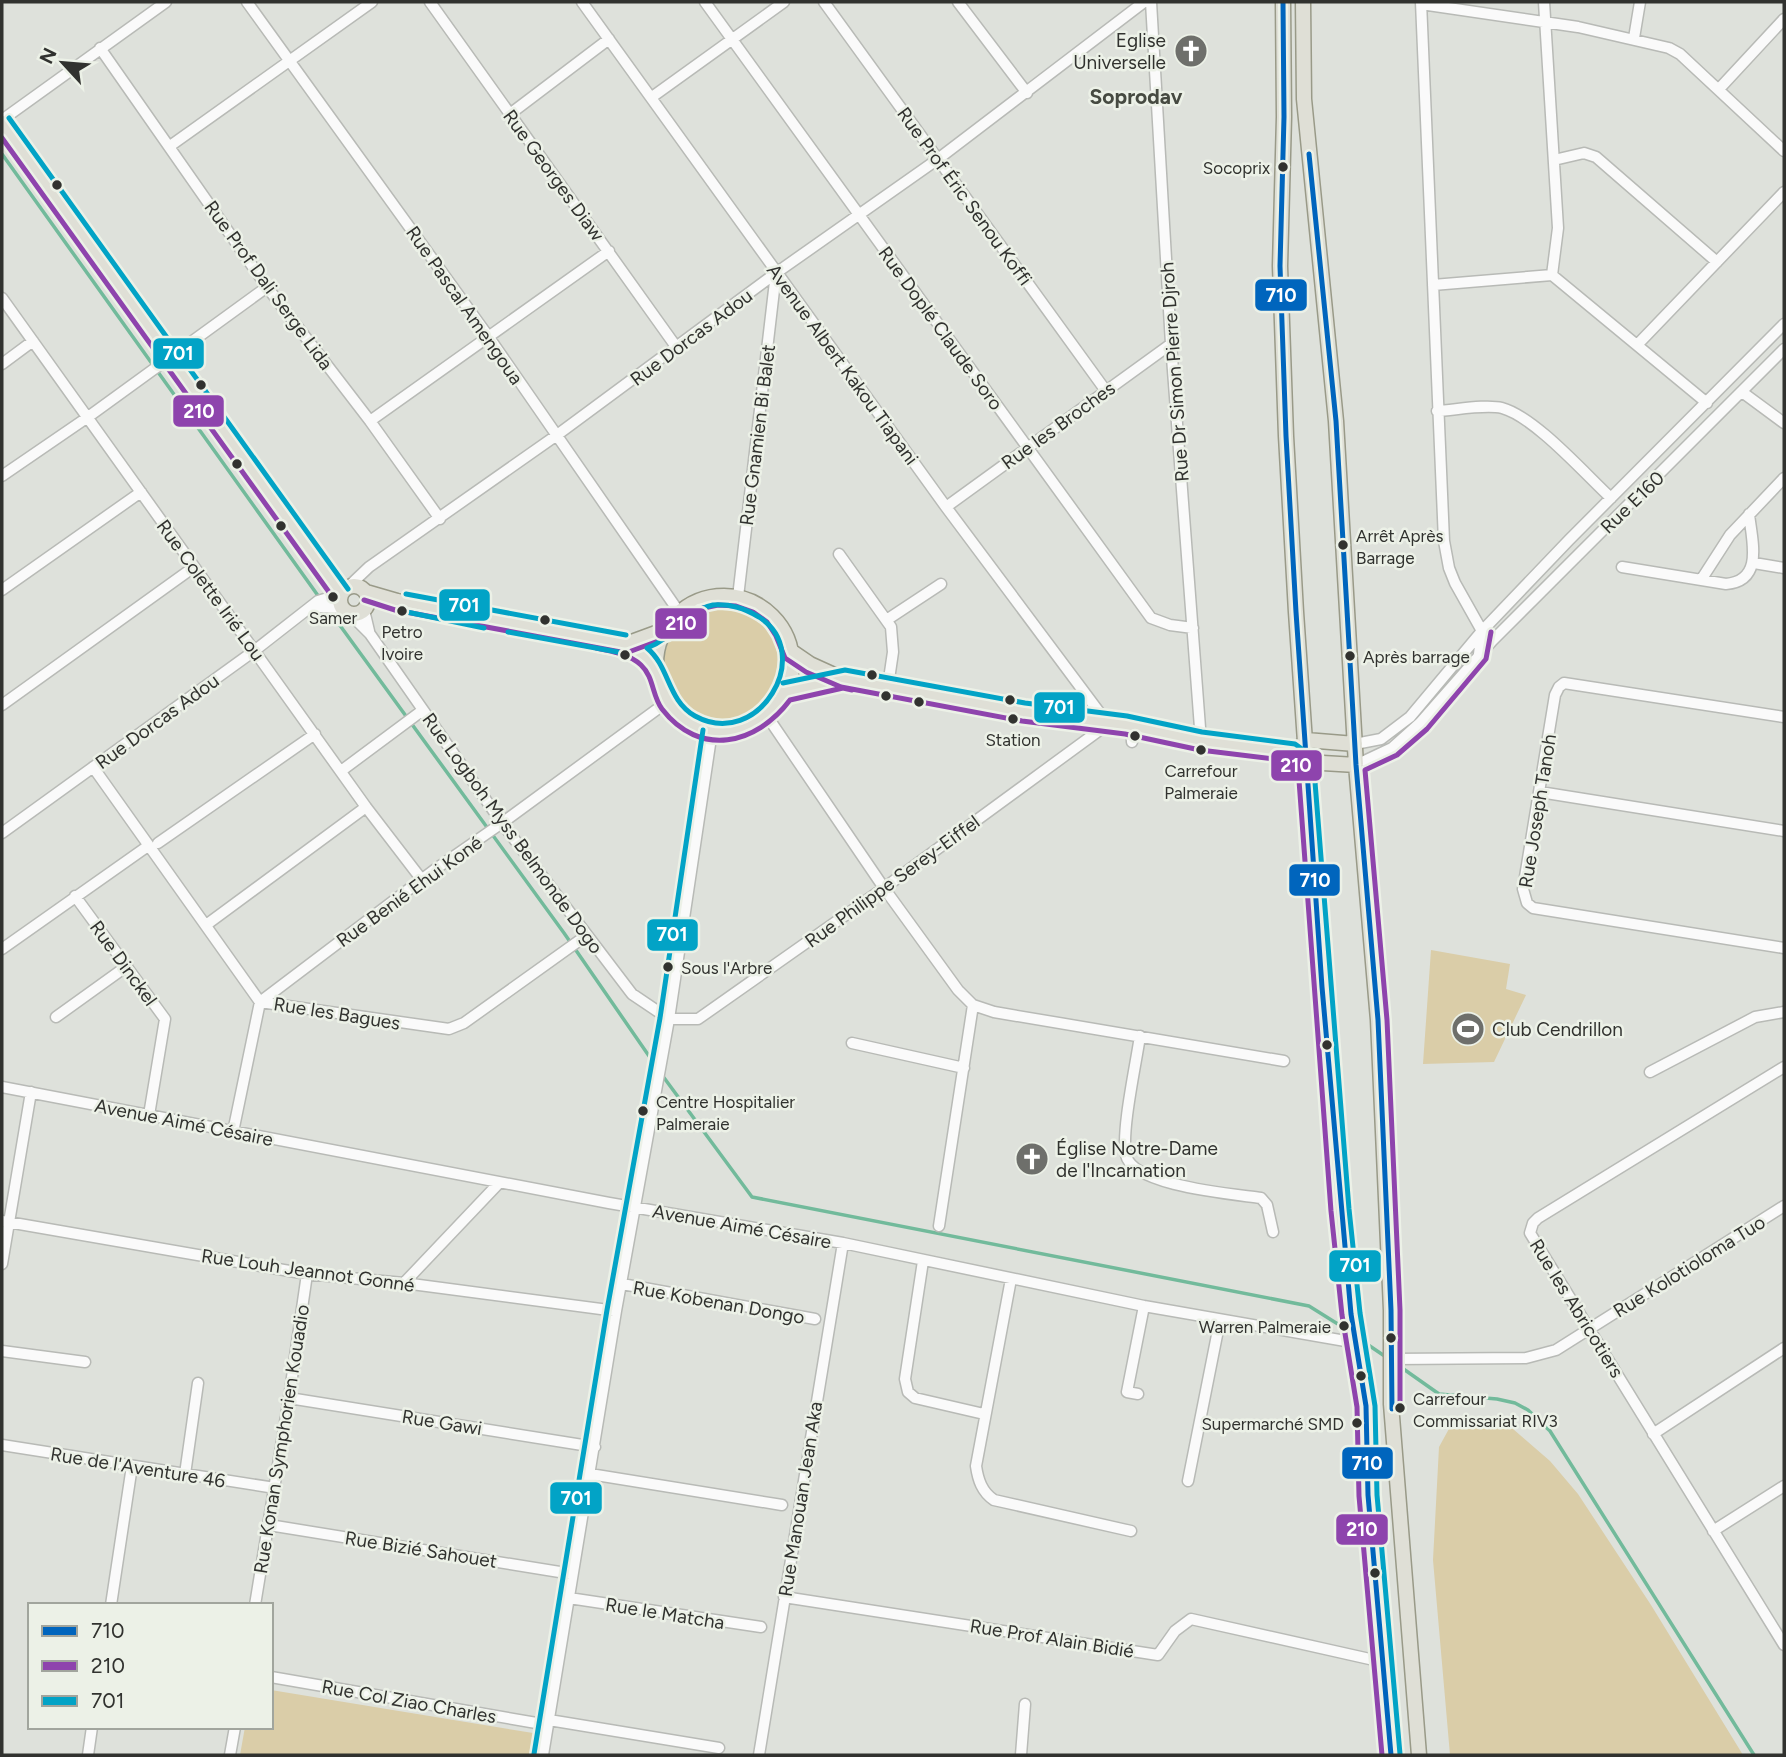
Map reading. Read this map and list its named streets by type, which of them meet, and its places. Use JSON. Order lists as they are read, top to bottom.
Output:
{
  "streets": {
    "main road": ["Rue Logboh Myss Belmonde Dogo"],
    "street": [
      "Rue Georges Diaw",
      "Rue Prof Éric Senou Koffi",
      "Rue Prof Dali Serge Lida",
      "Rue Pascal Amengoua",
      "Rue Doplé Claude Soro",
      "Rue Dorcas Adou",
      "Avenue Albert Kakou Tiapani",
      "Rue Dr Simon Pierre Djroh",
      "Rue les Broches",
      "Rue Gnamien Bi Balet",
      "Rue E160",
      "Rue Colette Irié Lou",
      "Rue Joseph Tanoh",
      "Rue Philippe Serey-Eiffel",
      "Rue Benié Ehui Koné",
      "Rue Dinckel",
      "Rue les Bagues",
      "Avenue Aimé Césaire",
      "Rue Kolotioloma Tuo",
      "Rue Louh Jeannot Gonné",
      "Rue Kobenan Dongo",
      "Rue les Abricotiers",
      "Rue Gawi",
      "Rue Konan Symphorien Kouadio",
      "Rue de l'Aventure 46",
      "Rue Manouan Jean Aka",
      "Rue Bizié Sahouet",
      "Rue le Matcha",
      "Rue Prof Alain Bidié",
      "Rue Col Ziao Charles"
    ]
  },
  "crossings": [
    ["Rue Georges Diaw", "Rue Dorcas Adou"],
    ["Rue Prof Éric Senou Koffi", "Rue Dorcas Adou"],
    ["Rue Prof Éric Senou Koffi", "Rue les Broches"],
    ["Rue Prof Dali Serge Lida", "Rue Dorcas Adou"],
    ["Rue Pascal Amengoua", "Rue Dorcas Adou"],
    ["Rue Pascal Amengoua", "Rue Gnamien Bi Balet"],
    ["Rue Pascal Amengoua", "Rue Benié Ehui Koné"],
    ["Rue Doplé Claude Soro", "Rue Dorcas Adou"],
    ["Rue Doplé Claude Soro", "Rue Dr Simon Pierre Djroh"],
    ["Rue Doplé Claude Soro", "Rue les Broches"],
    ["Rue Dorcas Adou", "Avenue Albert Kakou Tiapani"],
    ["Rue Dorcas Adou", "Rue Gnamien Bi Balet"],
    ["Rue Dorcas Adou", "Rue Colette Irié Lou"],
    ["Rue Dorcas Adou", "Rue Logboh Myss Belmonde Dogo"],
    ["Rue Dorcas Adou", "Rue les Bagues"],
    ["Avenue Albert Kakou Tiapani", "Rue les Broches"],
    ["Avenue Albert Kakou Tiapani", "Rue Gnamien Bi Balet"],
    ["Avenue Albert Kakou Tiapani", "Rue Philippe Serey-Eiffel"],
    ["Rue Dr Simon Pierre Djroh", "Rue les Broches"],
    ["Rue Gnamien Bi Balet", "Rue Benié Ehui Koné"],
    ["Rue Colette Irié Lou", "Rue Benié Ehui Koné"],
    ["Rue Logboh Myss Belmonde Dogo", "Rue Philippe Serey-Eiffel"],
    ["Rue Logboh Myss Belmonde Dogo", "Rue Benié Ehui Koné"],
    ["Rue Logboh Myss Belmonde Dogo", "Rue les Bagues"],
    ["Rue Benié Ehui Koné", "Rue les Bagues"],
    ["Rue Dinckel", "Avenue Aimé Césaire"],
    ["Avenue Aimé Césaire", "Rue Manouan Jean Aka"],
    ["Rue Kolotioloma Tuo", "Rue les Abricotiers"],
    ["Rue Louh Jeannot Gonné", "Rue Konan Symphorien Kouadio"],
    ["Rue Gawi", "Rue Konan Symphorien Kouadio"],
    ["Rue Konan Symphorien Kouadio", "Rue de l'Aventure 46"],
    ["Rue Konan Symphorien Kouadio", "Rue Bizié Sahouet"],
    ["Rue Manouan Jean Aka", "Rue Prof Alain Bidié"]
  ],
  "districts": ["Soprodav"],
  "places": {
    "church": ["Eglise Universelle", "Église Notre-Dame de l'Incarnation"],
    "other": [
      "Socoprix",
      "Arrêt Après Barrage",
      "Samer",
      "Petro Ivoire",
      "Après barrage",
      "Station",
      "Carrefour Palmeraie",
      "Sous l'Arbre",
      "Centre Hospitalier Palmeraie",
      "Warren Palmeraie",
      "Carrefour Commissariat RIV3",
      "Supermarché SMD"
    ],
    "sports": ["Club Cendrillon"]
  },
  "lines": ["transit line 710", "transit line 701", "transit line 210"],
  "legend": ["710", "210", "701"],
  "north": "top left"
}
